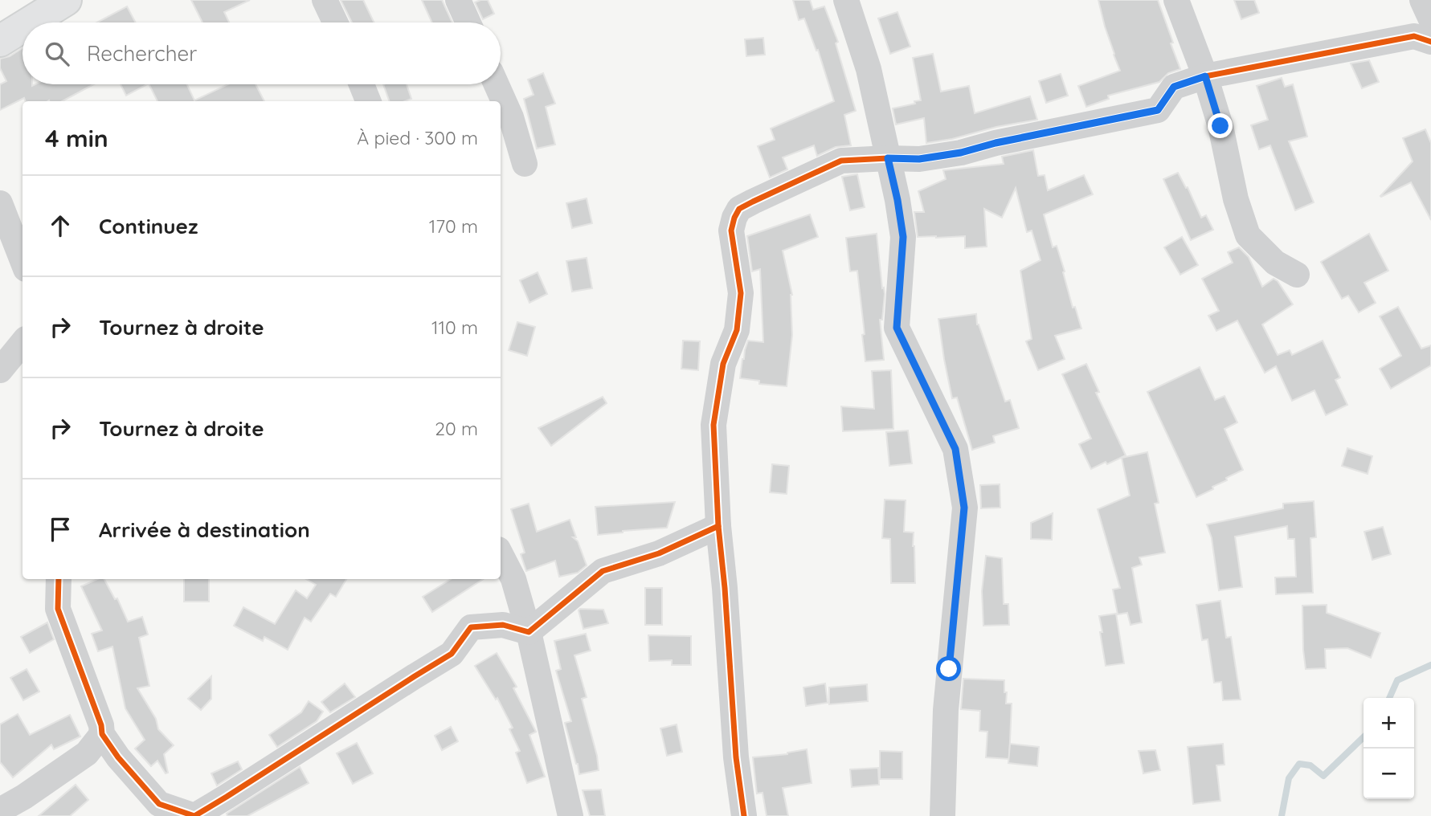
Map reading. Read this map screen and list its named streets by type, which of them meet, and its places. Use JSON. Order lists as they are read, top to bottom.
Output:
{
  "page": {
    "search": "Rechercher",
    "heading": ["4 min", "À pied · 300 m"],
    "list": [
      ["Continuez", "170 m"],
      ["Tournez à droite", "110 m"],
      ["Tournez à droite", "20 m"],
      "Arrivée à destination"
    ],
    "map_buttons": ["+", "−"]
  }
}
